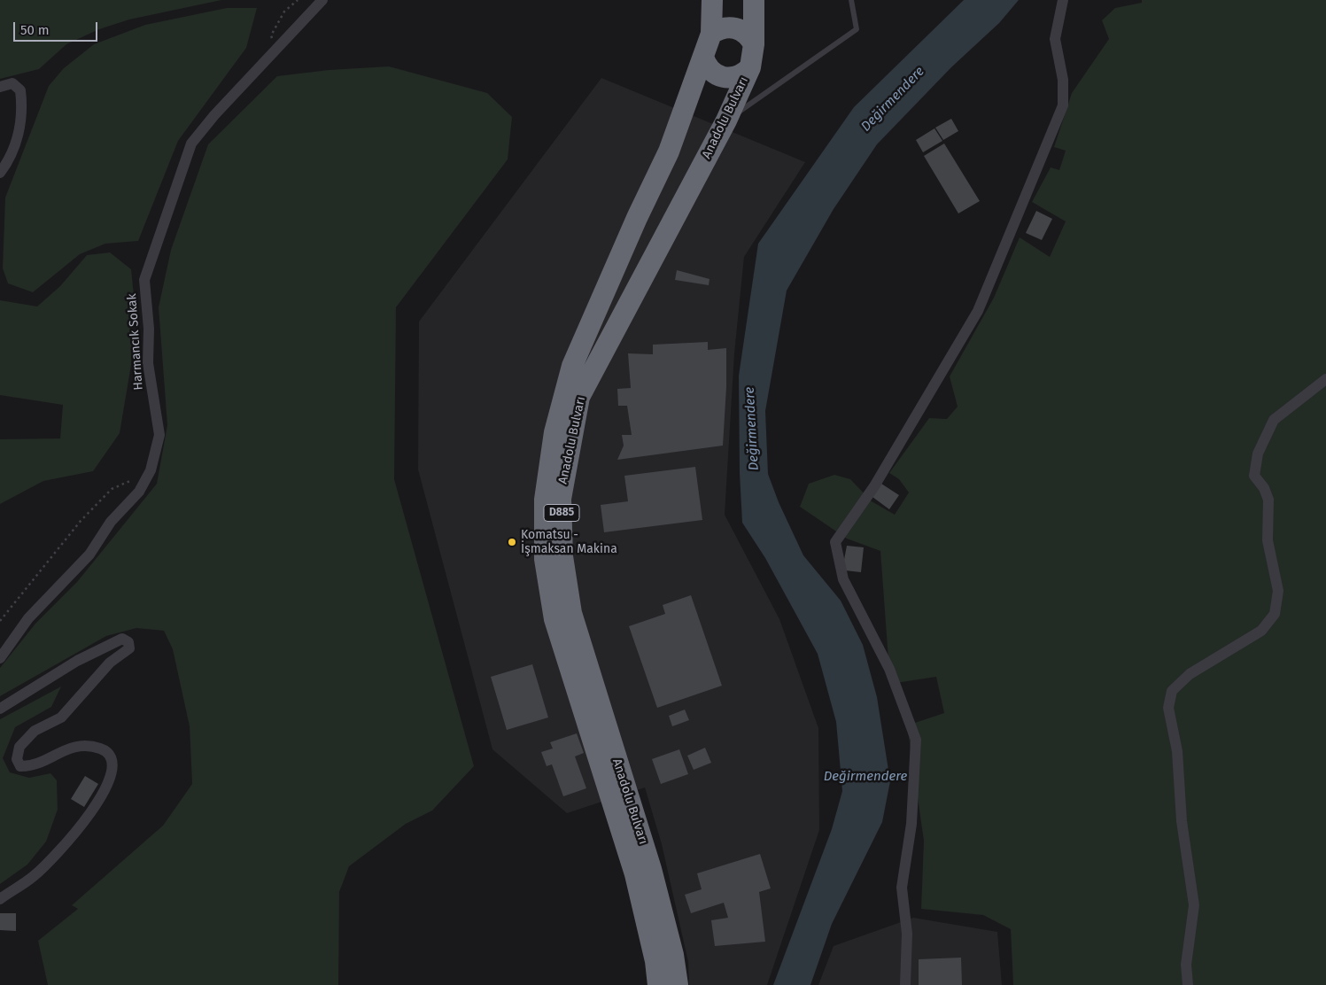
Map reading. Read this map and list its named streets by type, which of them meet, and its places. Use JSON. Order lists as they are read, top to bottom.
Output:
{
  "streets": {
    "highway": ["Anadolu Bulvarı", "D885"],
    "street": ["Harmancık Sokak"]
  },
  "water": ["Değirmendere"],
  "places": ["Komatsu - İşmaksan Makina"],
  "scale_bar": "50 m"
}
